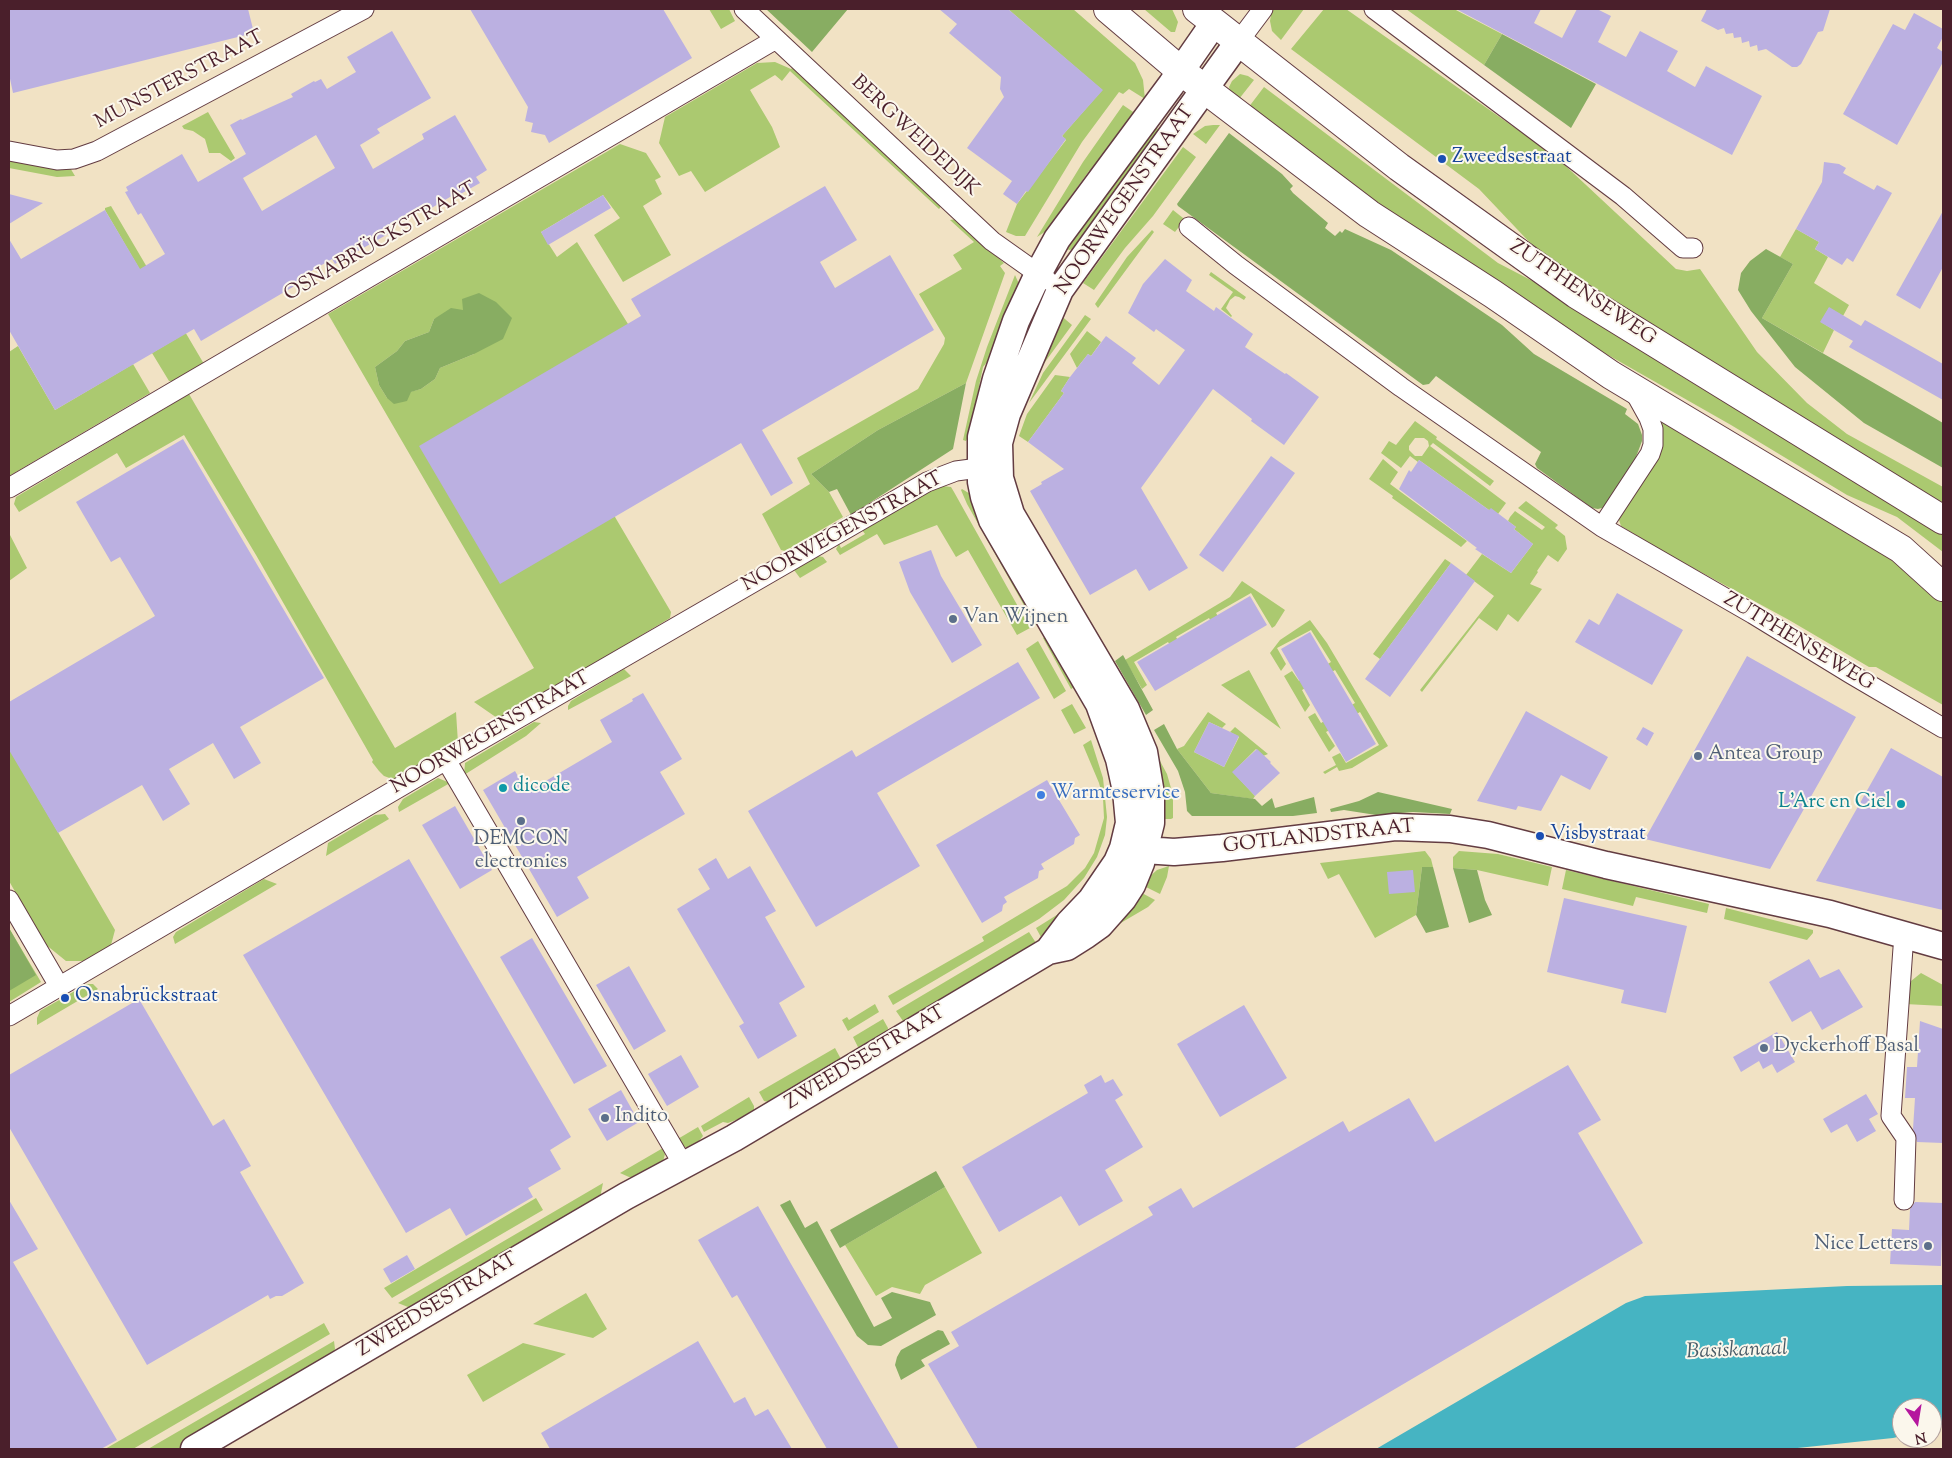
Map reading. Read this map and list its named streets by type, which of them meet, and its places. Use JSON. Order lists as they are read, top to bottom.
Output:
{
  "streets": {
    "main road": ["ZUTPHENSEWEG"],
    "street": [
      "MUNSTERSTRAAT",
      "BERGWEIDEDIJK",
      "NOORWEGENSTRAAT",
      "OSNABRÜCKSTRAAT",
      "GOTLANDSTRAAT",
      "ZWEEDSESTRAAT"
    ]
  },
  "crossings": [
    ["BERGWEIDEDIJK", "NOORWEGENSTRAAT"],
    ["BERGWEIDEDIJK", "OSNABRÜCKSTRAAT"],
    ["NOORWEGENSTRAAT", "ZUTPHENSEWEG"],
    ["GOTLANDSTRAAT", "ZWEEDSESTRAAT"]
  ],
  "water": ["Basiskanaal"],
  "places": [
    "Zweedsestraat",
    "Van Wijnen",
    "Antea Group",
    "dicode",
    "Warmteservice",
    "L'Arc en Ciel",
    "DEMCON electronics",
    "Visbystraat",
    "Osnabrückstraat",
    "Dyckerhoff Basal",
    "Indito",
    "Nice Letters"
  ],
  "north": "bottom"
}
